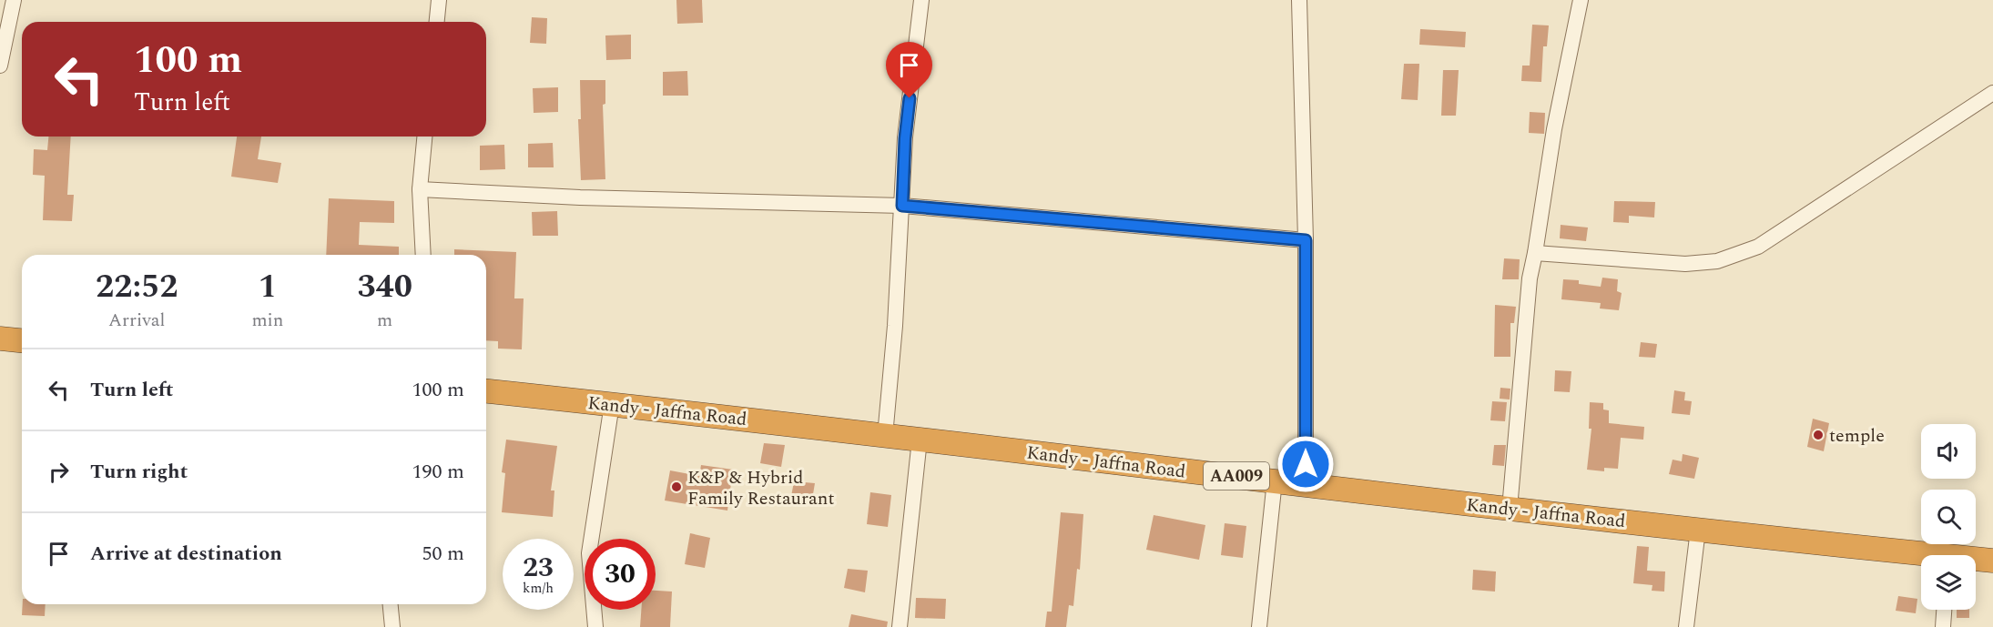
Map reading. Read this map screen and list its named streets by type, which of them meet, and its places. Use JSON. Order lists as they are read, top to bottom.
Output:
{
  "streets": {
    "highway": ["Kandy - Jaffna Road", "AA009"]
  },
  "places": ["temple", "K&P & Hybrid Family Restaurant"],
  "page": {
    "turn": ["100 m", "Turn left"],
    "eta": [
      "22:52",
      "Arrival",
      "1",
      "min",
      "340",
      "m"
    ],
    "list": [
      {
        "name": "Turn left",
        "value": "100 m"
      },
      {
        "name": "Turn right",
        "value": "190 m"
      },
      {
        "name": "Arrive at destination",
        "value": "50 m"
      }
    ],
    "speed": "23 km/h",
    "limit": "30"
  }
}
